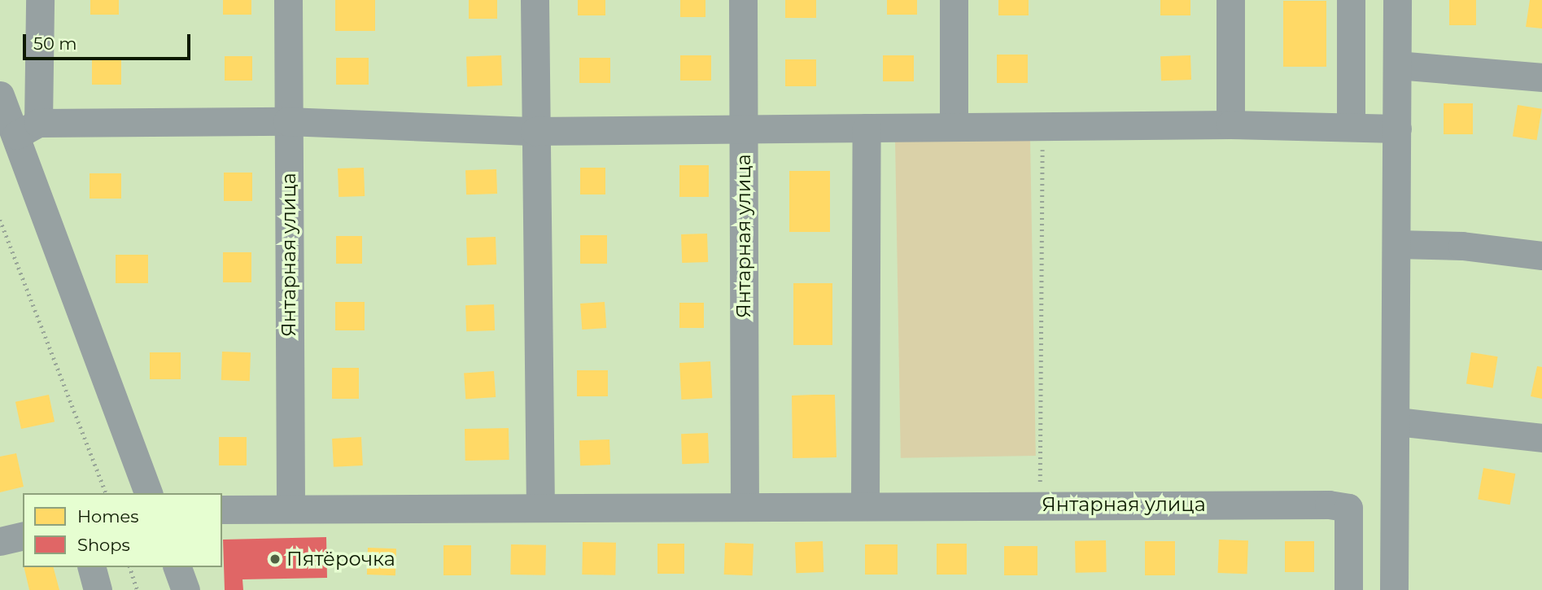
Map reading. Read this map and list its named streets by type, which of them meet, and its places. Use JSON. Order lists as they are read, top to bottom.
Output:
{
  "streets": {
    "street": ["Янтарная улица"]
  },
  "places": ["Пятёрочка"],
  "legend": ["Homes", "Shops"],
  "scale_bar": "50 m"
}
